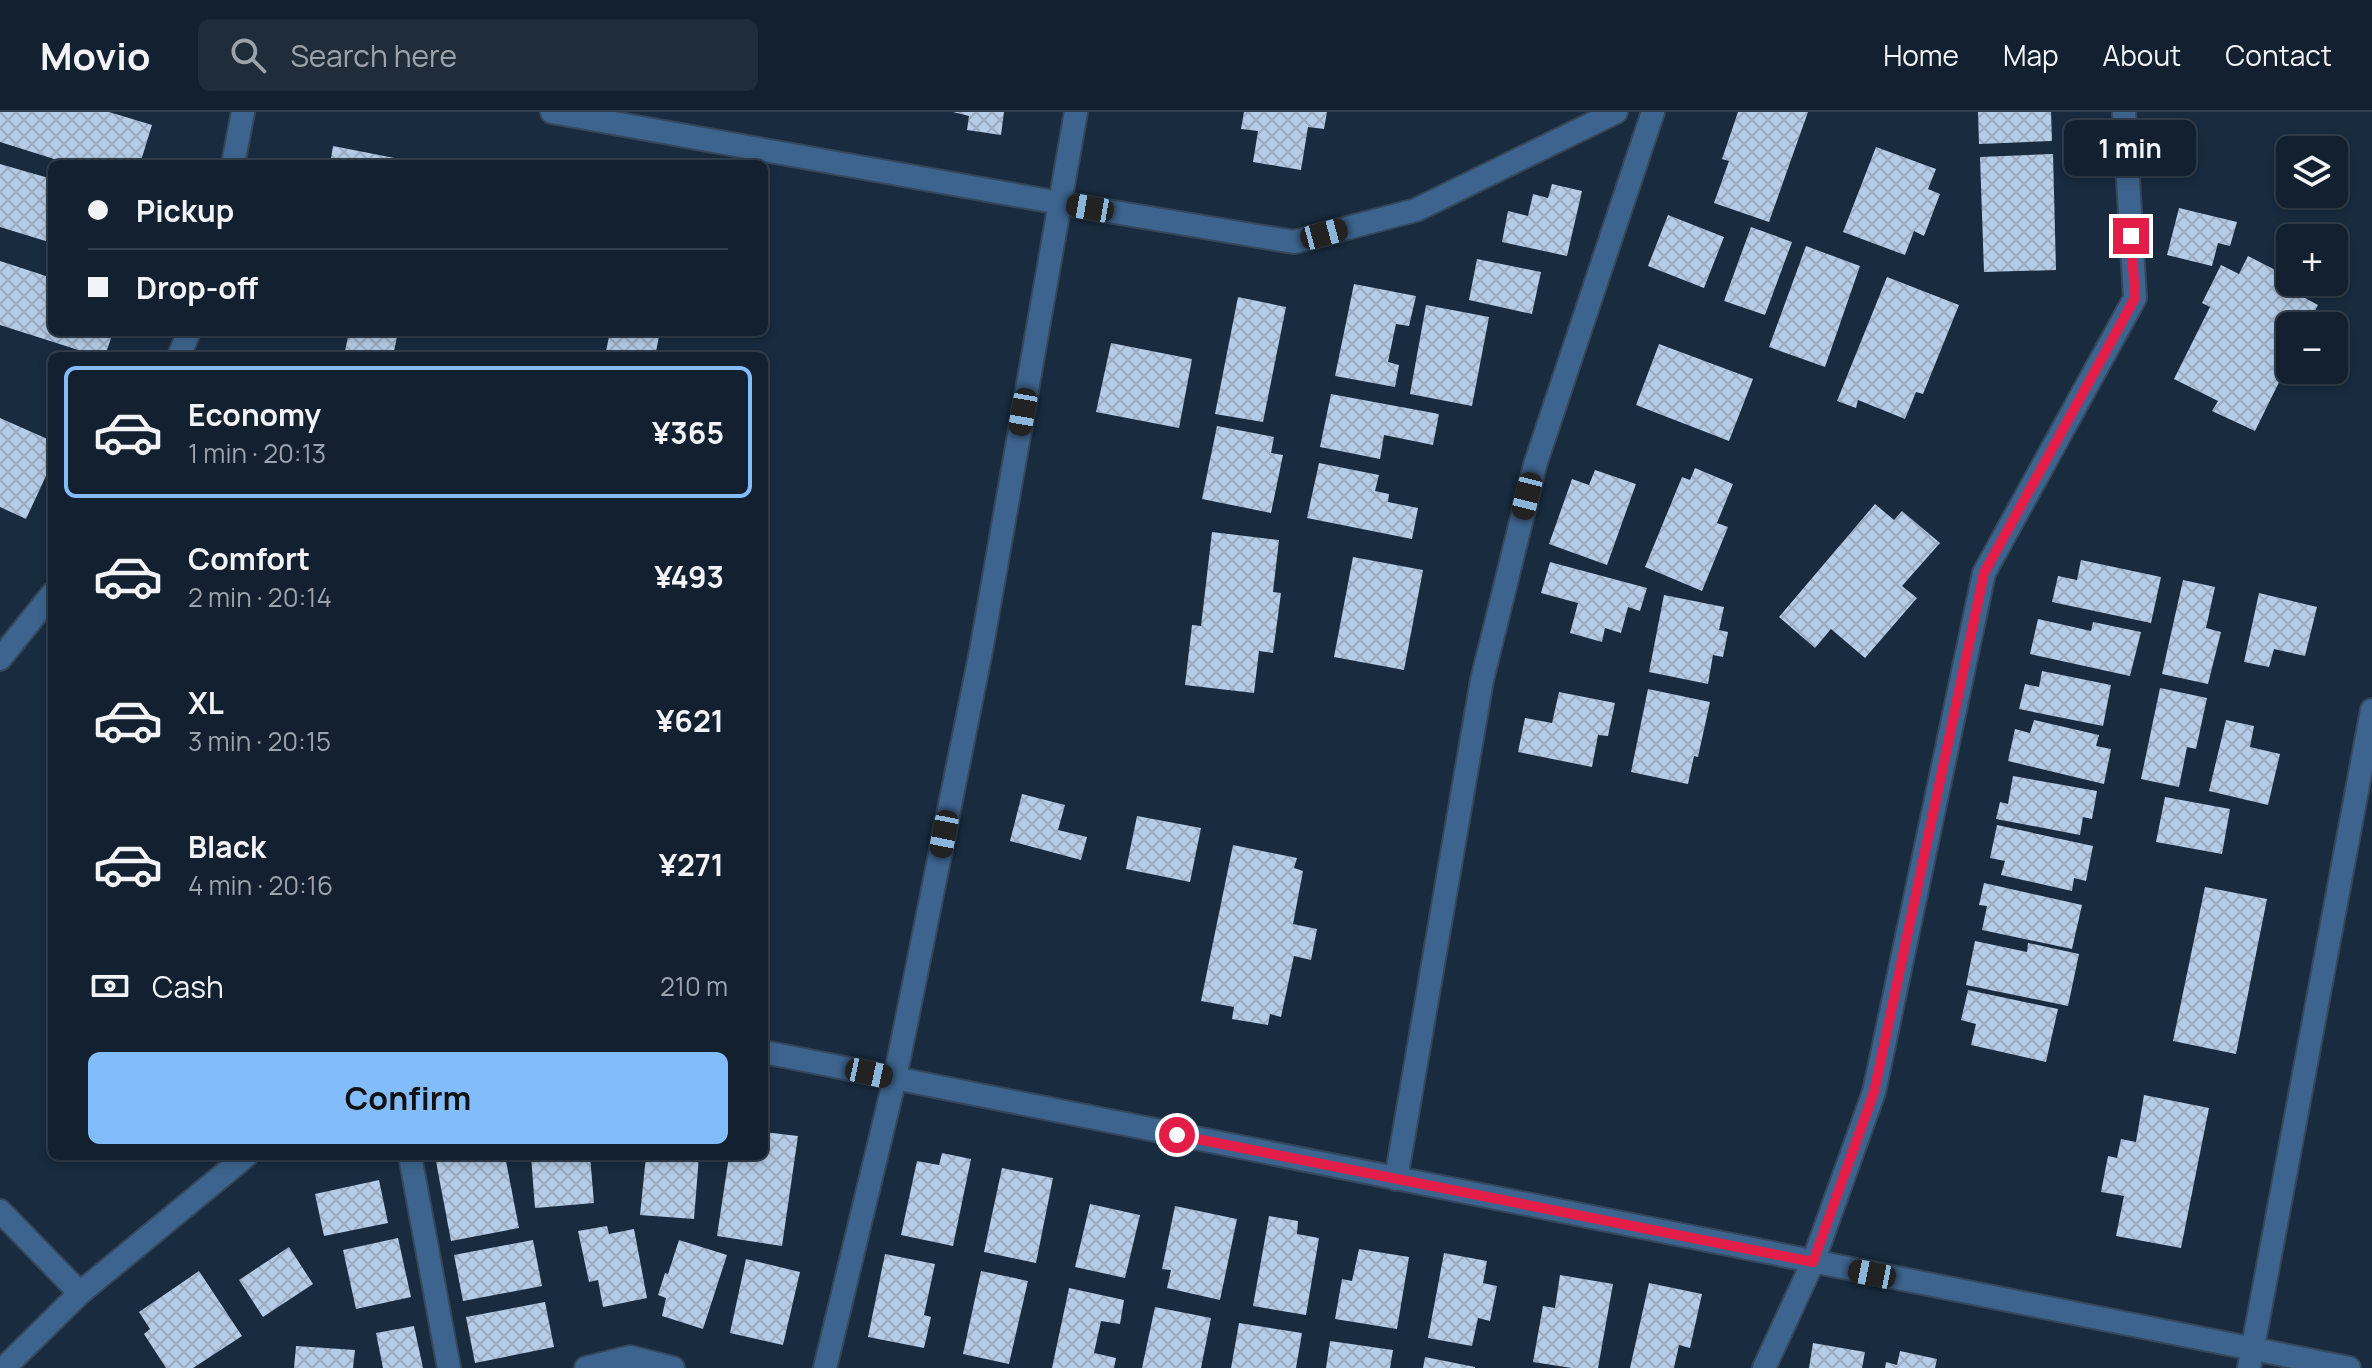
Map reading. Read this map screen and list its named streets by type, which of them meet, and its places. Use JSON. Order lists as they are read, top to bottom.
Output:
{
  "page": {
    "header": "Movio",
    "search": "Search here",
    "nav": [
      "Home",
      "Map",
      "About",
      "Contact"
    ],
    "bubble": "1 min",
    "map_buttons": ["+", "−"],
    "banner": ["Pickup", "Drop-off"],
    "list": [
      {
        "name": "Economy",
        "note": "1 min · 20:13",
        "value": "¥365"
      },
      {
        "name": "Comfort",
        "note": "2 min · 20:14",
        "value": "¥493"
      },
      {
        "name": "XL",
        "note": "3 min · 20:15",
        "value": "¥621"
      },
      {
        "name": "Black",
        "note": "4 min · 20:16",
        "value": "¥271"
      }
    ],
    "pay": ["Cash", "210 m"],
    "buttons": "Confirm"
  }
}
